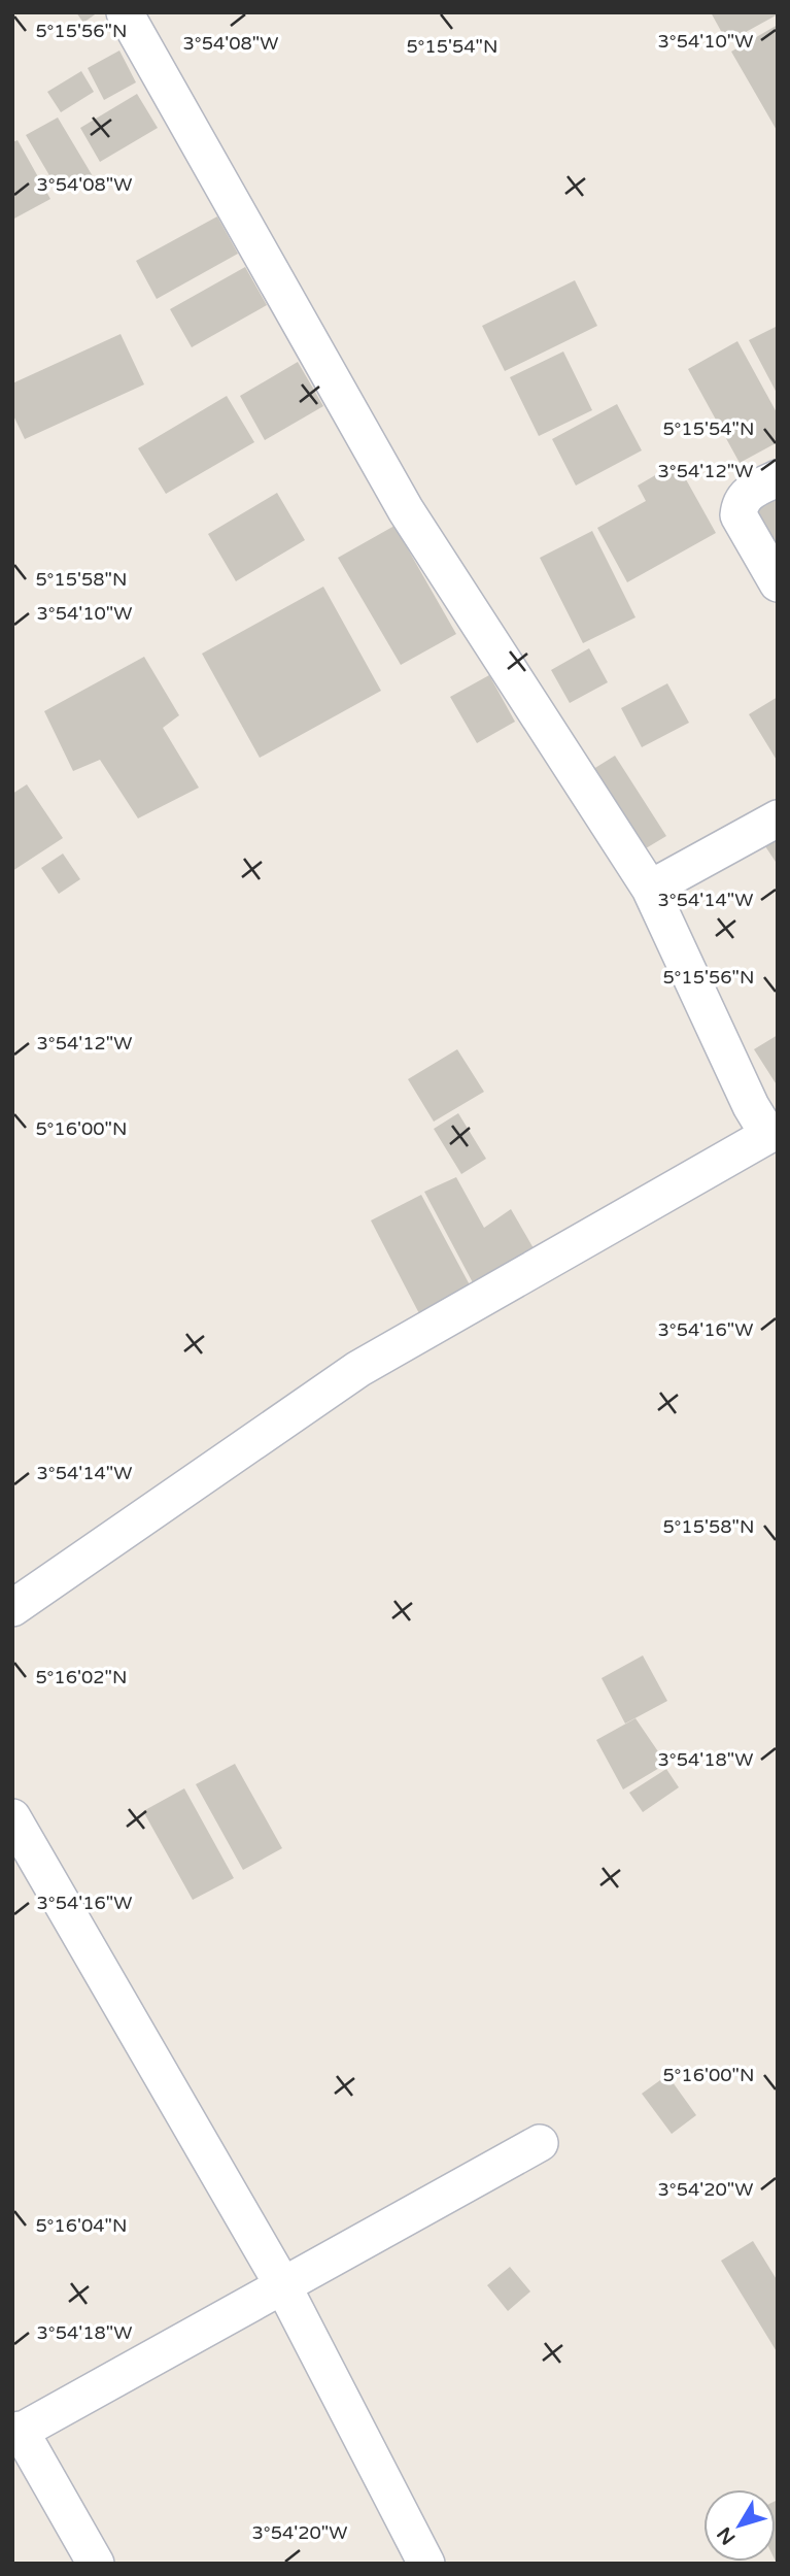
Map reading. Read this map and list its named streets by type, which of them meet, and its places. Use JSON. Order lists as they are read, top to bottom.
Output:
{
  "north": "bottom left",
  "coordinates": [
    "5°15'56\"N",
    "3°54'10\"W",
    "3°54'08\"W",
    "5°15'54\"N",
    "3°54'12\"W",
    "5°15'58\"N",
    "3°54'14\"W",
    "5°16'00\"N",
    "3°54'16\"W",
    "5°16'02\"N",
    "3°54'18\"W",
    "3°54'20\"W",
    "5°16'04\"N"
  ]
}
